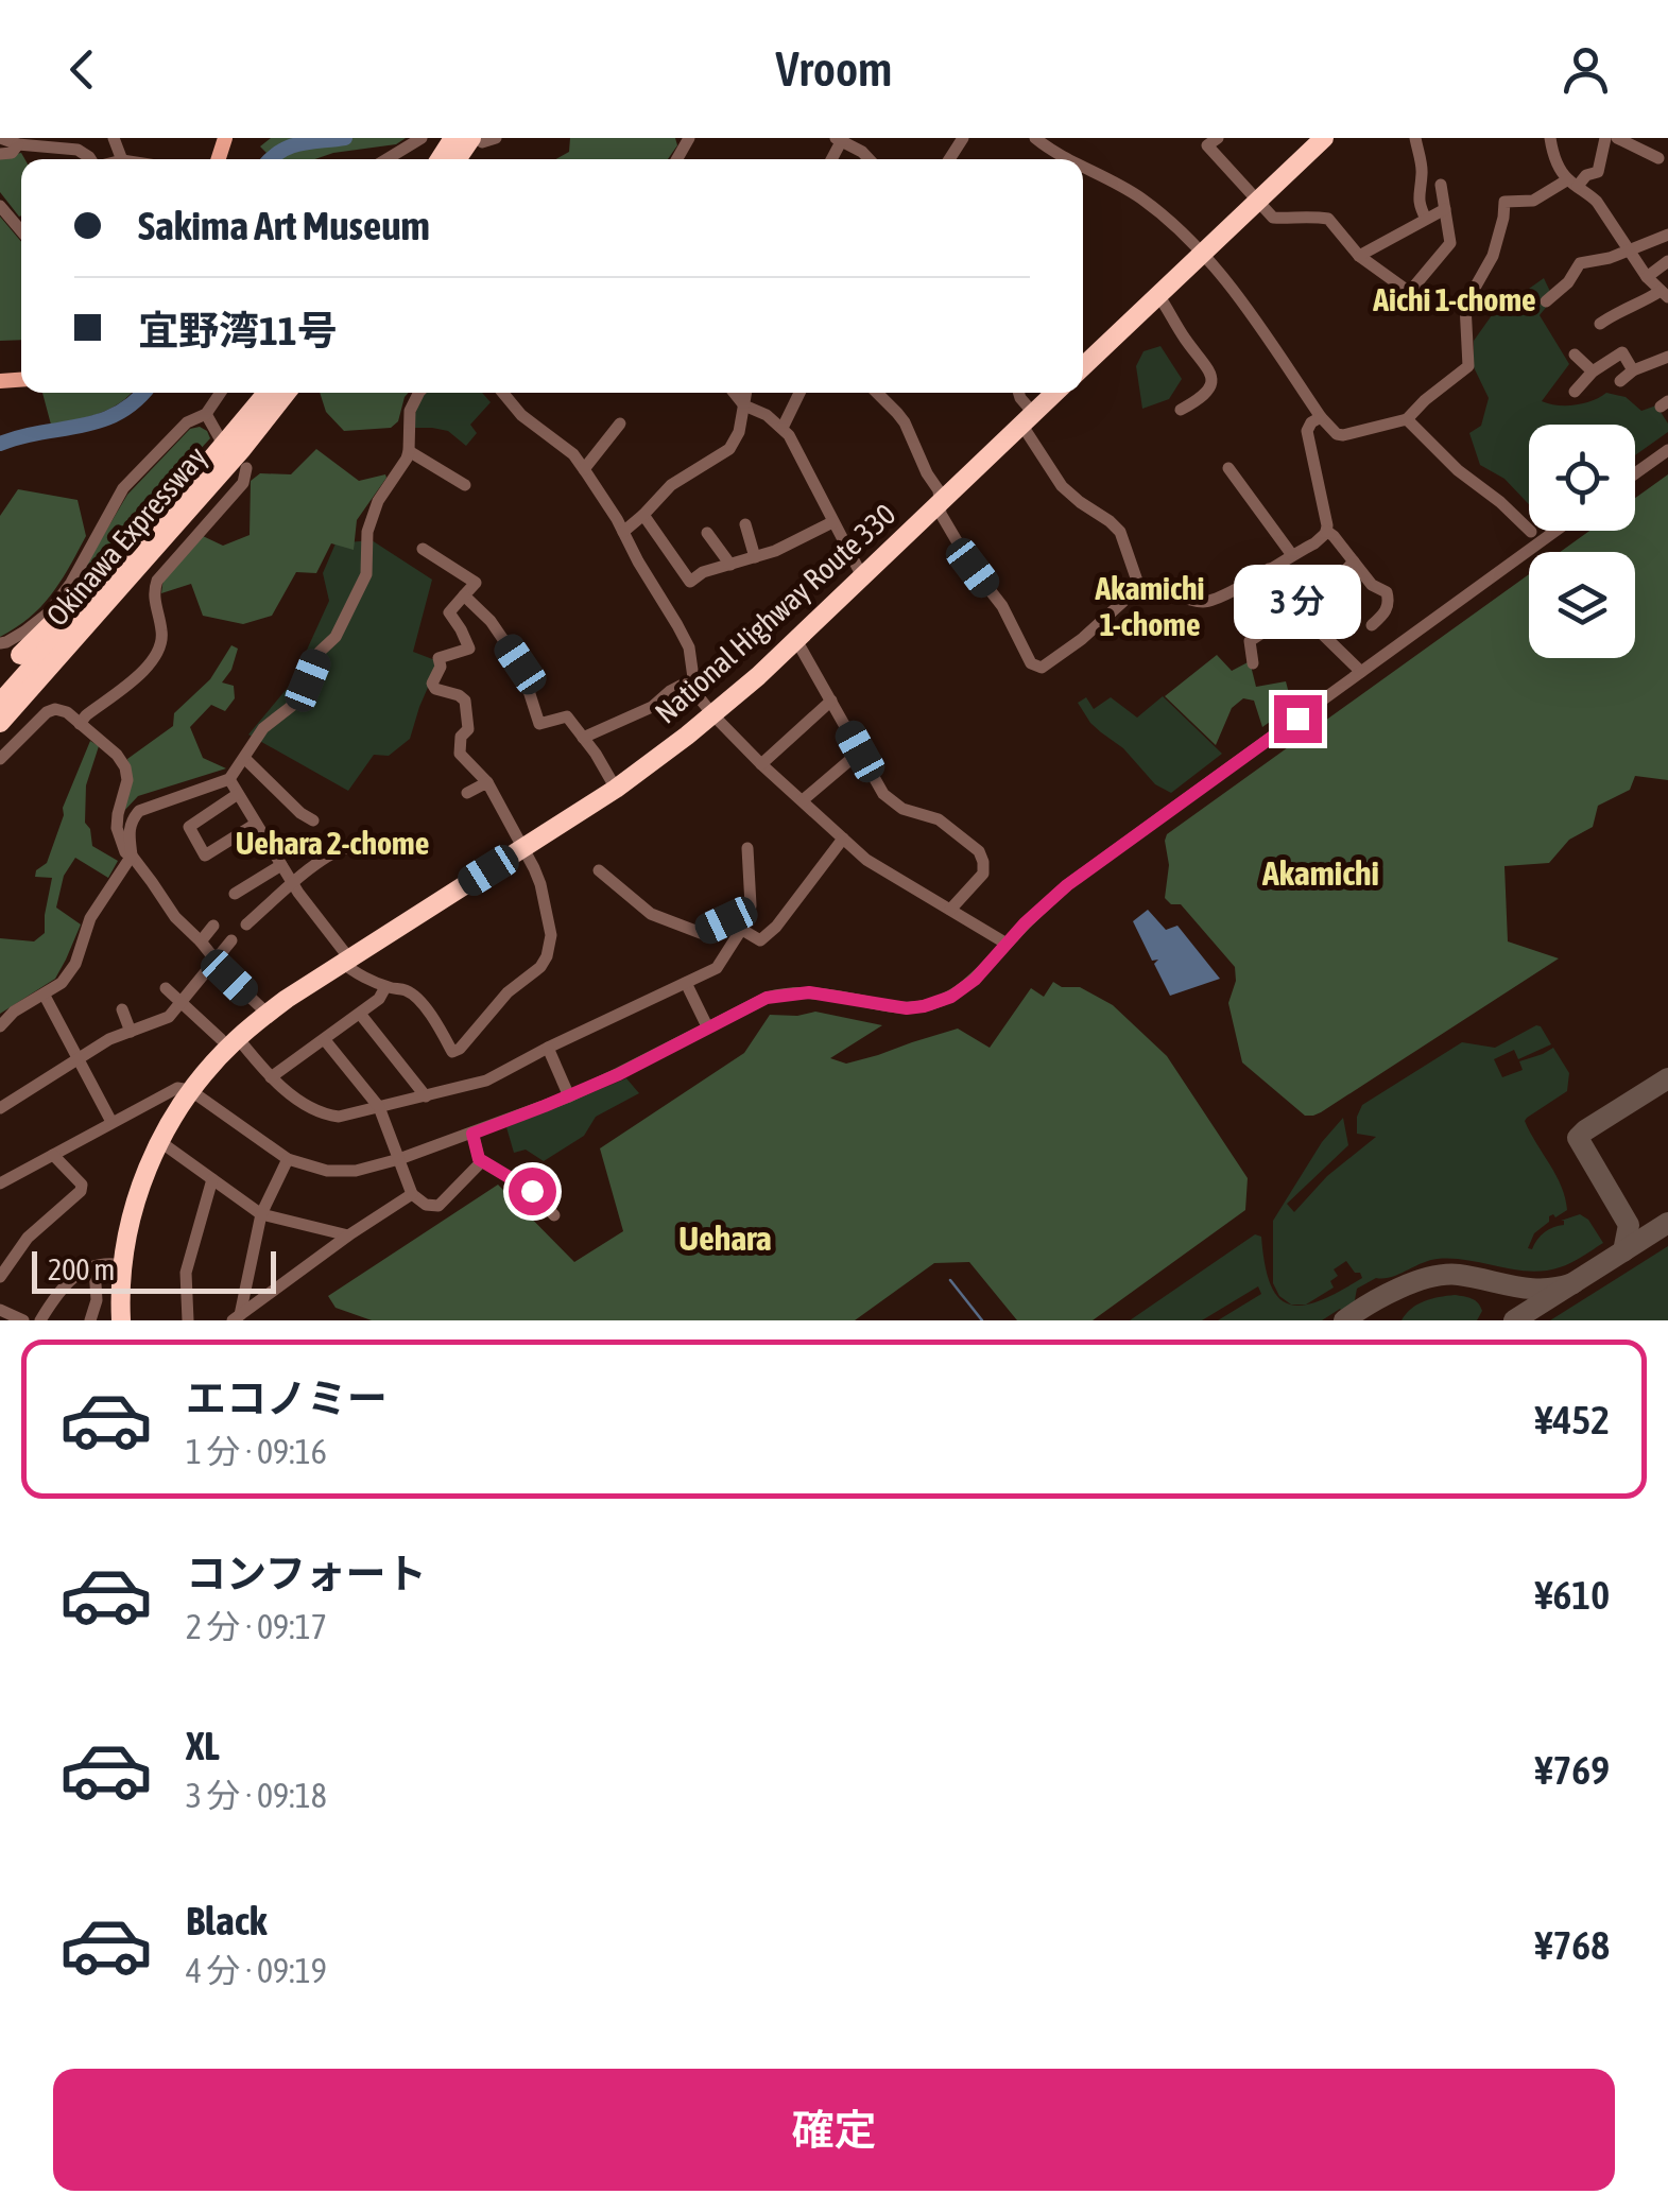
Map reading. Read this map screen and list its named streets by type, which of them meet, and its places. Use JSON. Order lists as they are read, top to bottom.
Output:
{
  "streets": {
    "highway": ["Okinawa Expressway", "National Highway Route 330"]
  },
  "districts": [
    "Aichi 1-chome",
    "Akamichi 1-chome",
    "Uehara 2-chome",
    "Akamichi",
    "Uehara"
  ],
  "scale_bar": "200 m",
  "page": {
    "header": "Vroom",
    "banner": ["Sakima Art Museum", "宜野湾11号"],
    "bubble": "3 分",
    "scale": "200 m",
    "list": [
      {
        "name": "エコノミー",
        "note": "1 分 · 09:16",
        "value": "¥452"
      },
      {
        "name": "コンフォート",
        "note": "2 分 · 09:17",
        "value": "¥610"
      },
      {
        "name": "XL",
        "note": "3 分 · 09:18",
        "value": "¥769"
      },
      {
        "name": "Black",
        "note": "4 分 · 09:19",
        "value": "¥768"
      }
    ],
    "buttons": "確定"
  }
}
